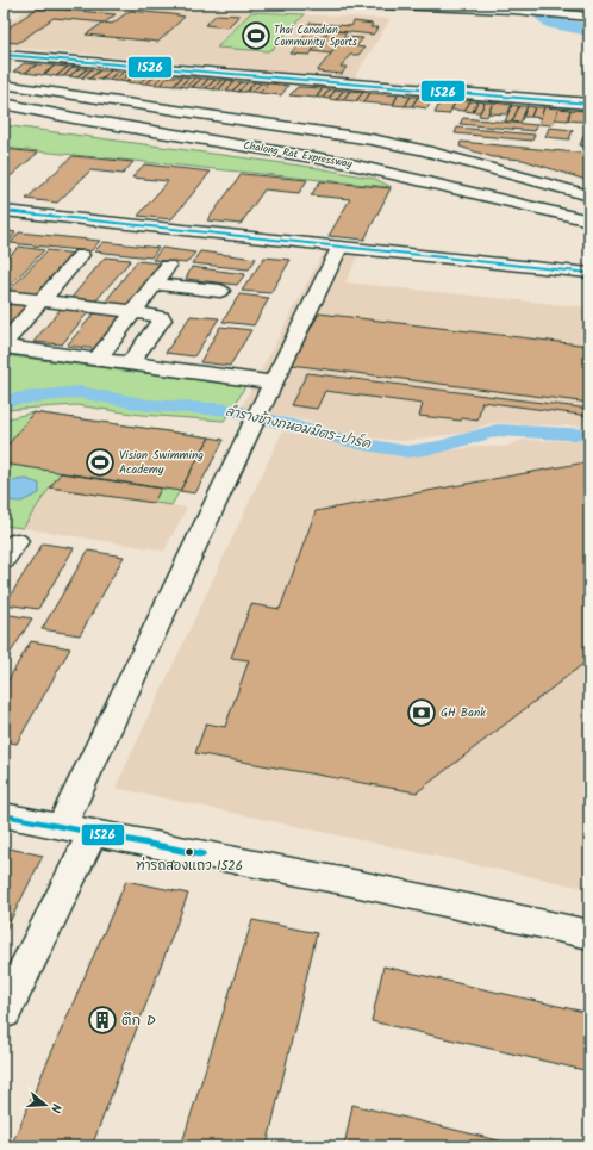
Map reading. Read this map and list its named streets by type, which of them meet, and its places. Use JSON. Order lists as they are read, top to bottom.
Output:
{
  "streets": {
    "main road": ["Chalong Rat Expressway"]
  },
  "water": ["ลำรางข้างถนอมมิตร-ปาร์ค"],
  "places": {
    "sports": ["Thai Canadian Community Sports", "Vision Swimming Academy"],
    "bank": ["GH Bank"],
    "other": ["ท่ารถสองแถว 1526"],
    "building": ["ตึก D"]
  },
  "lines": ["transit line 1526"],
  "north": "right"
}
